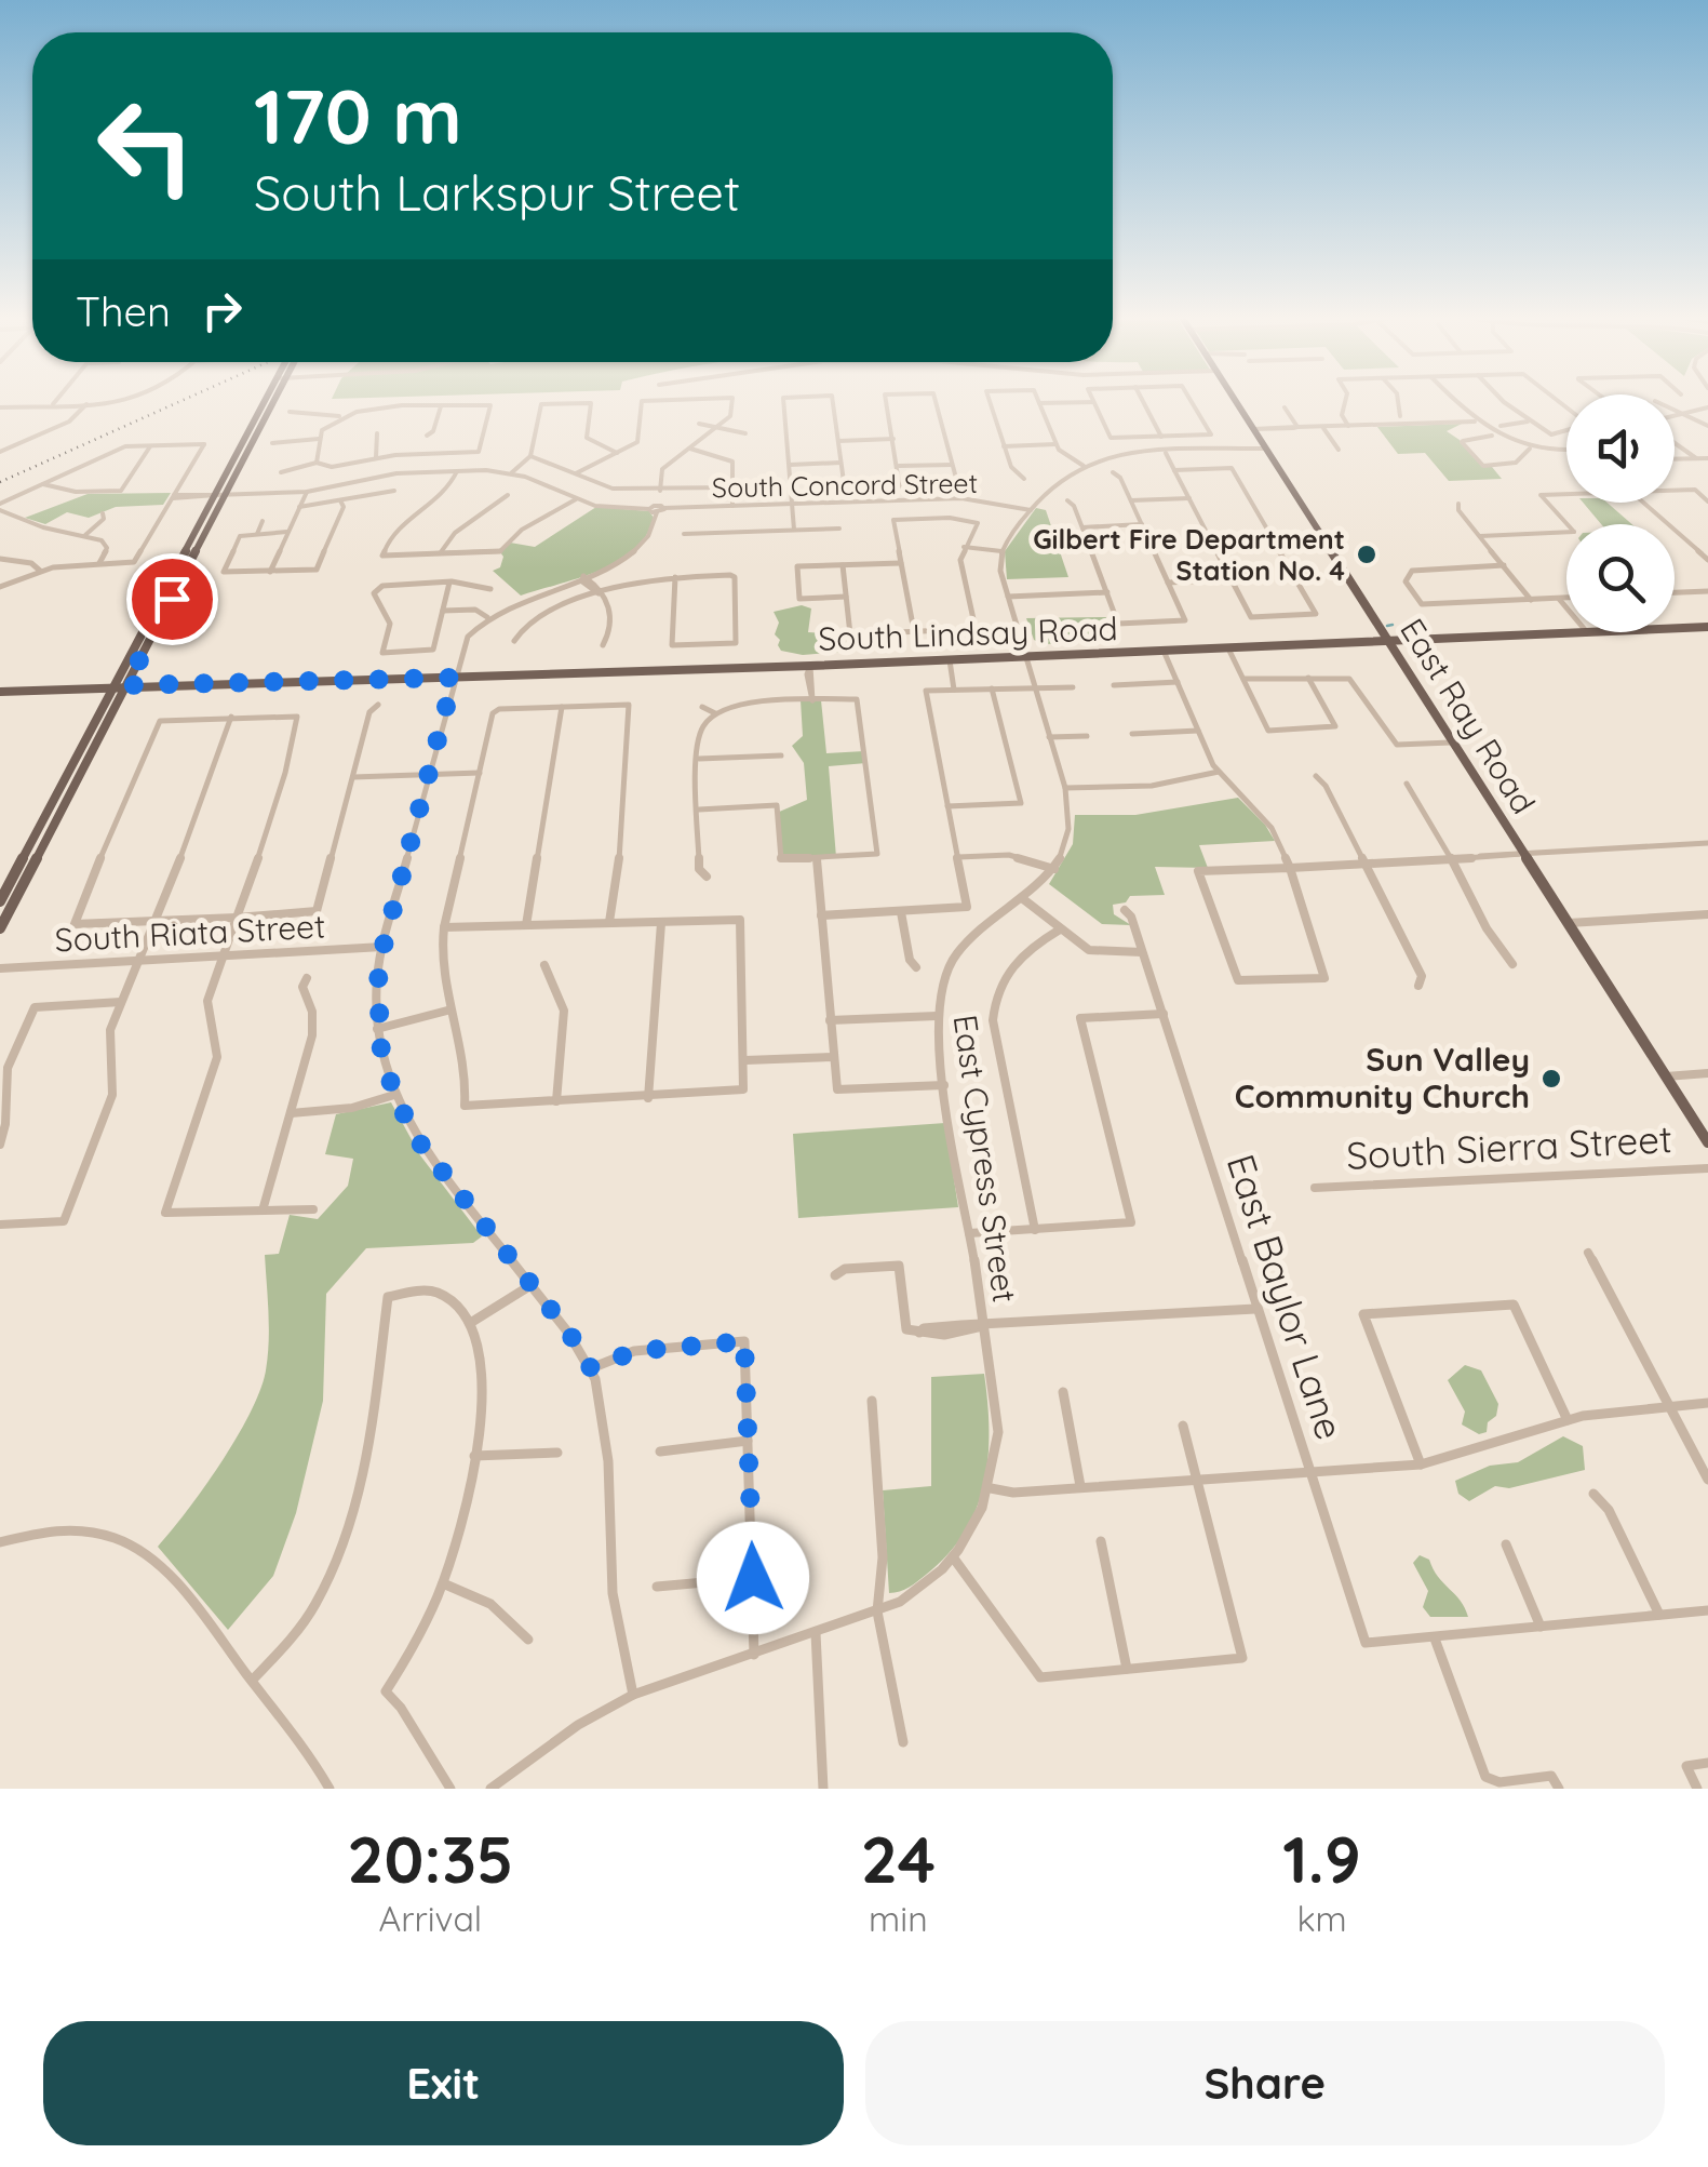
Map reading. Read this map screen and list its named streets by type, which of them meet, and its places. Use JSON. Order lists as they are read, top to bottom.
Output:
{
  "streets": {
    "main road": ["South Lindsay Road", "East Ray Road"],
    "street": [
      "South Concord Street",
      "South Riata Street",
      "South Sierra Street",
      "East Cypress Street",
      "East Baylor Lane"
    ]
  },
  "crossings": [
    ["South Lindsay Road", "East Ray Road"]
  ],
  "places": ["Gilbert Fire Department Station No. 4", "Sun Valley Community Church"],
  "page": {
    "turn": ["170 m", "South Larkspur Street"],
    "then": "Then",
    "eta": [
      "20:35",
      "Arrival",
      "24",
      "min",
      "1.9",
      "km"
    ],
    "buttons": ["Exit", "Share"]
  }
}
